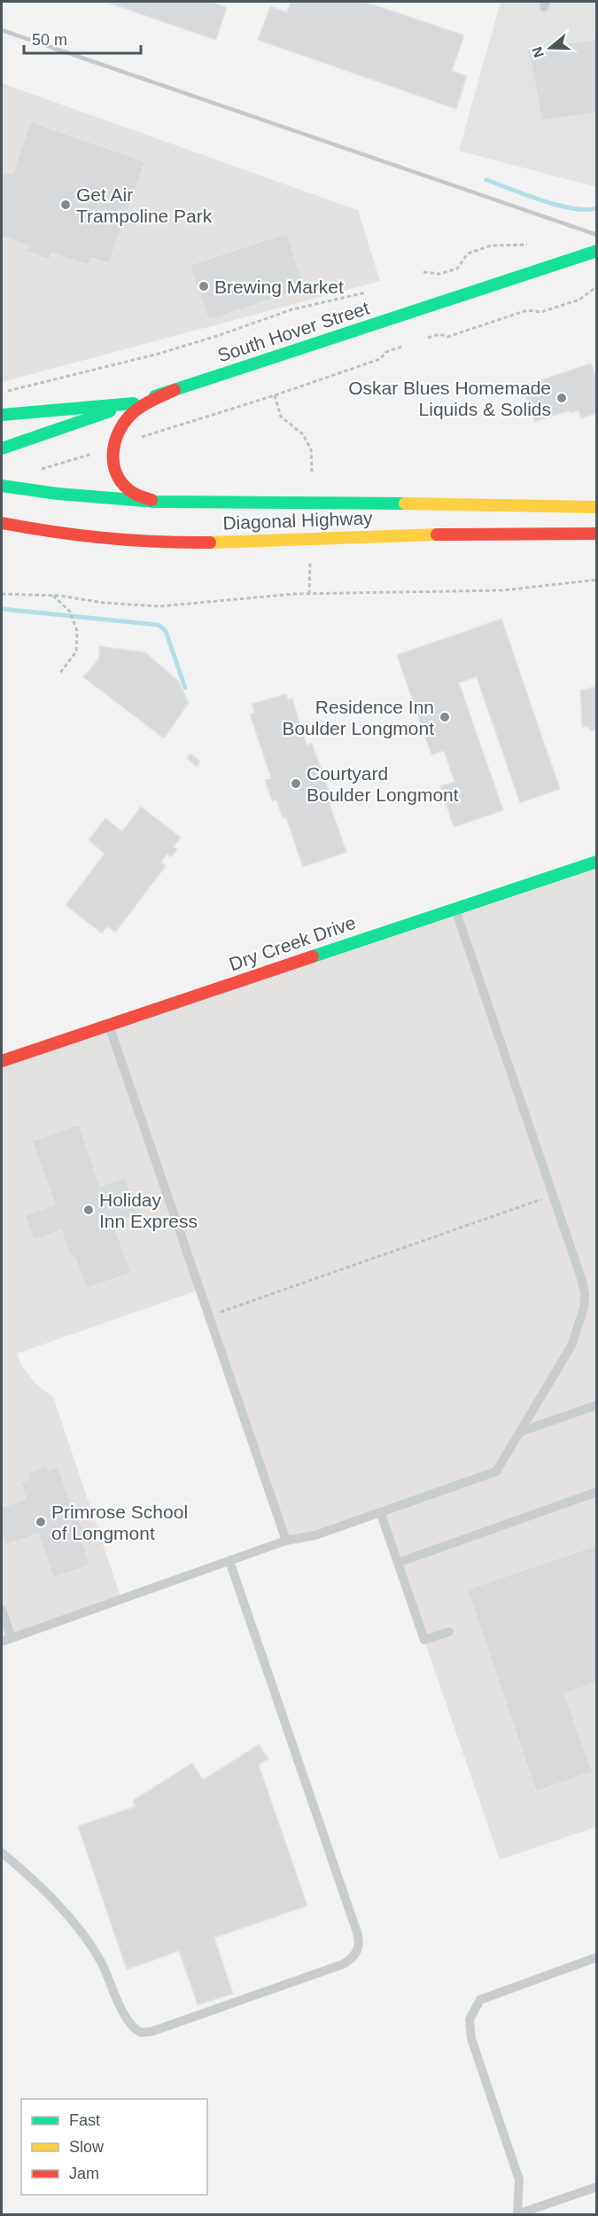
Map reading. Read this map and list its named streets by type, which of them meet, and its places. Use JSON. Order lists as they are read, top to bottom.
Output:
{
  "streets": {
    "main road": ["South Hover Street", "Diagonal Highway", "Dry Creek Drive"]
  },
  "places": [
    "Get Air Trampoline Park",
    "Brewing Market",
    "Oskar Blues Homemade Liquids & Solids",
    "Residence Inn Boulder Longmont",
    "Courtyard Boulder Longmont",
    "Holiday Inn Express",
    "Primrose School of Longmont"
  ],
  "legend": ["Fast", "Slow", "Jam"],
  "scale_bar": "50 m",
  "north": "left"
}
